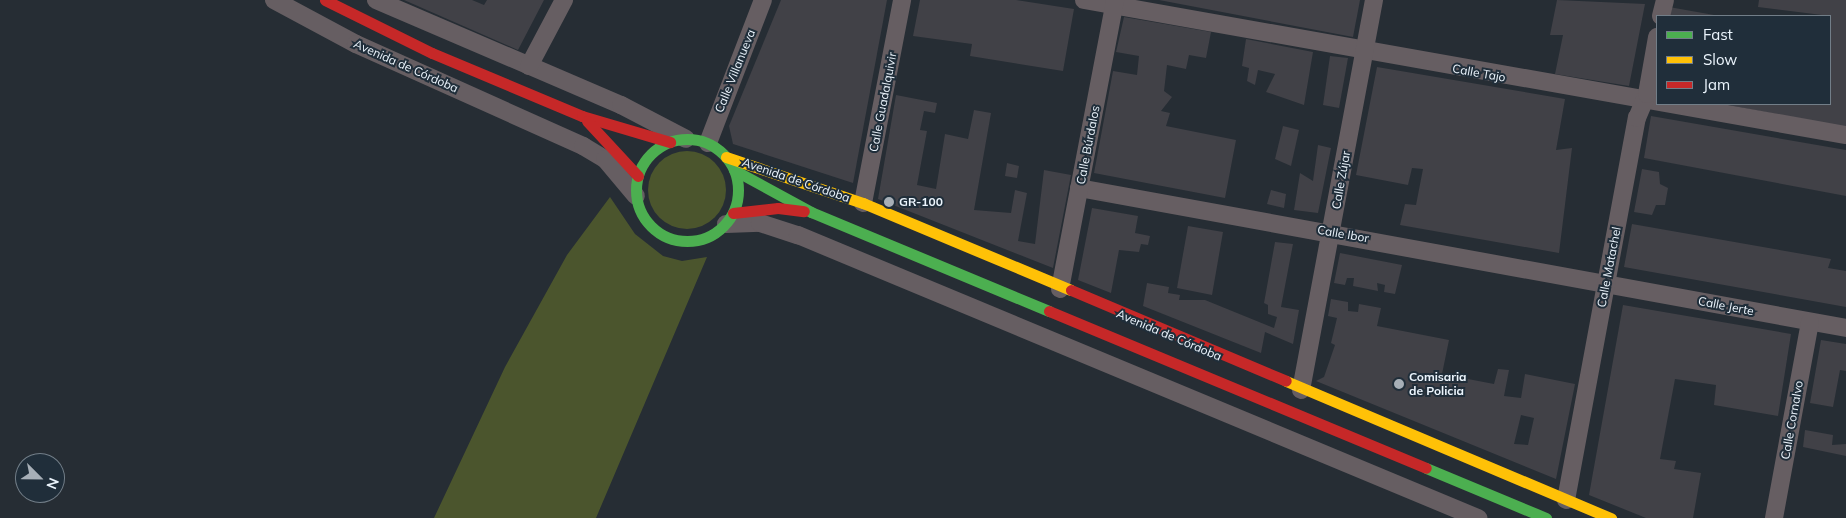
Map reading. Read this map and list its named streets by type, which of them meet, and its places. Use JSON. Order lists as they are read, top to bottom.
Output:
{
  "streets": {
    "street": [
      "Avenida de Córdoba",
      "Calle Villanueva",
      "Calle Tajo",
      "Calle Guadalquivir",
      "Calle Búrdalos",
      "Calle Zújar",
      "Calle Ibor",
      "Calle Matachel",
      "Calle Jerte",
      "Calle Cornalvo"
    ]
  },
  "crossings": [
    ["Avenida de Córdoba", "Calle Villanueva"],
    ["Avenida de Córdoba", "Calle Guadalquivir"],
    ["Avenida de Córdoba", "Calle Búrdalos"],
    ["Avenida de Córdoba", "Calle Zújar"],
    ["Avenida de Córdoba", "Calle Matachel"],
    ["Calle Tajo", "Calle Búrdalos"],
    ["Calle Tajo", "Calle Zújar"],
    ["Calle Tajo", "Calle Matachel"],
    ["Calle Búrdalos", "Calle Ibor"],
    ["Calle Zújar", "Calle Ibor"],
    ["Calle Ibor", "Calle Matachel"],
    ["Calle Ibor", "Calle Jerte"],
    ["Calle Matachel", "Calle Jerte"],
    ["Calle Jerte", "Calle Cornalvo"]
  ],
  "places": ["GR-100", "Comisaria de Policia"],
  "legend": ["Fast", "Slow", "Jam"],
  "north": "bottom right"
}
